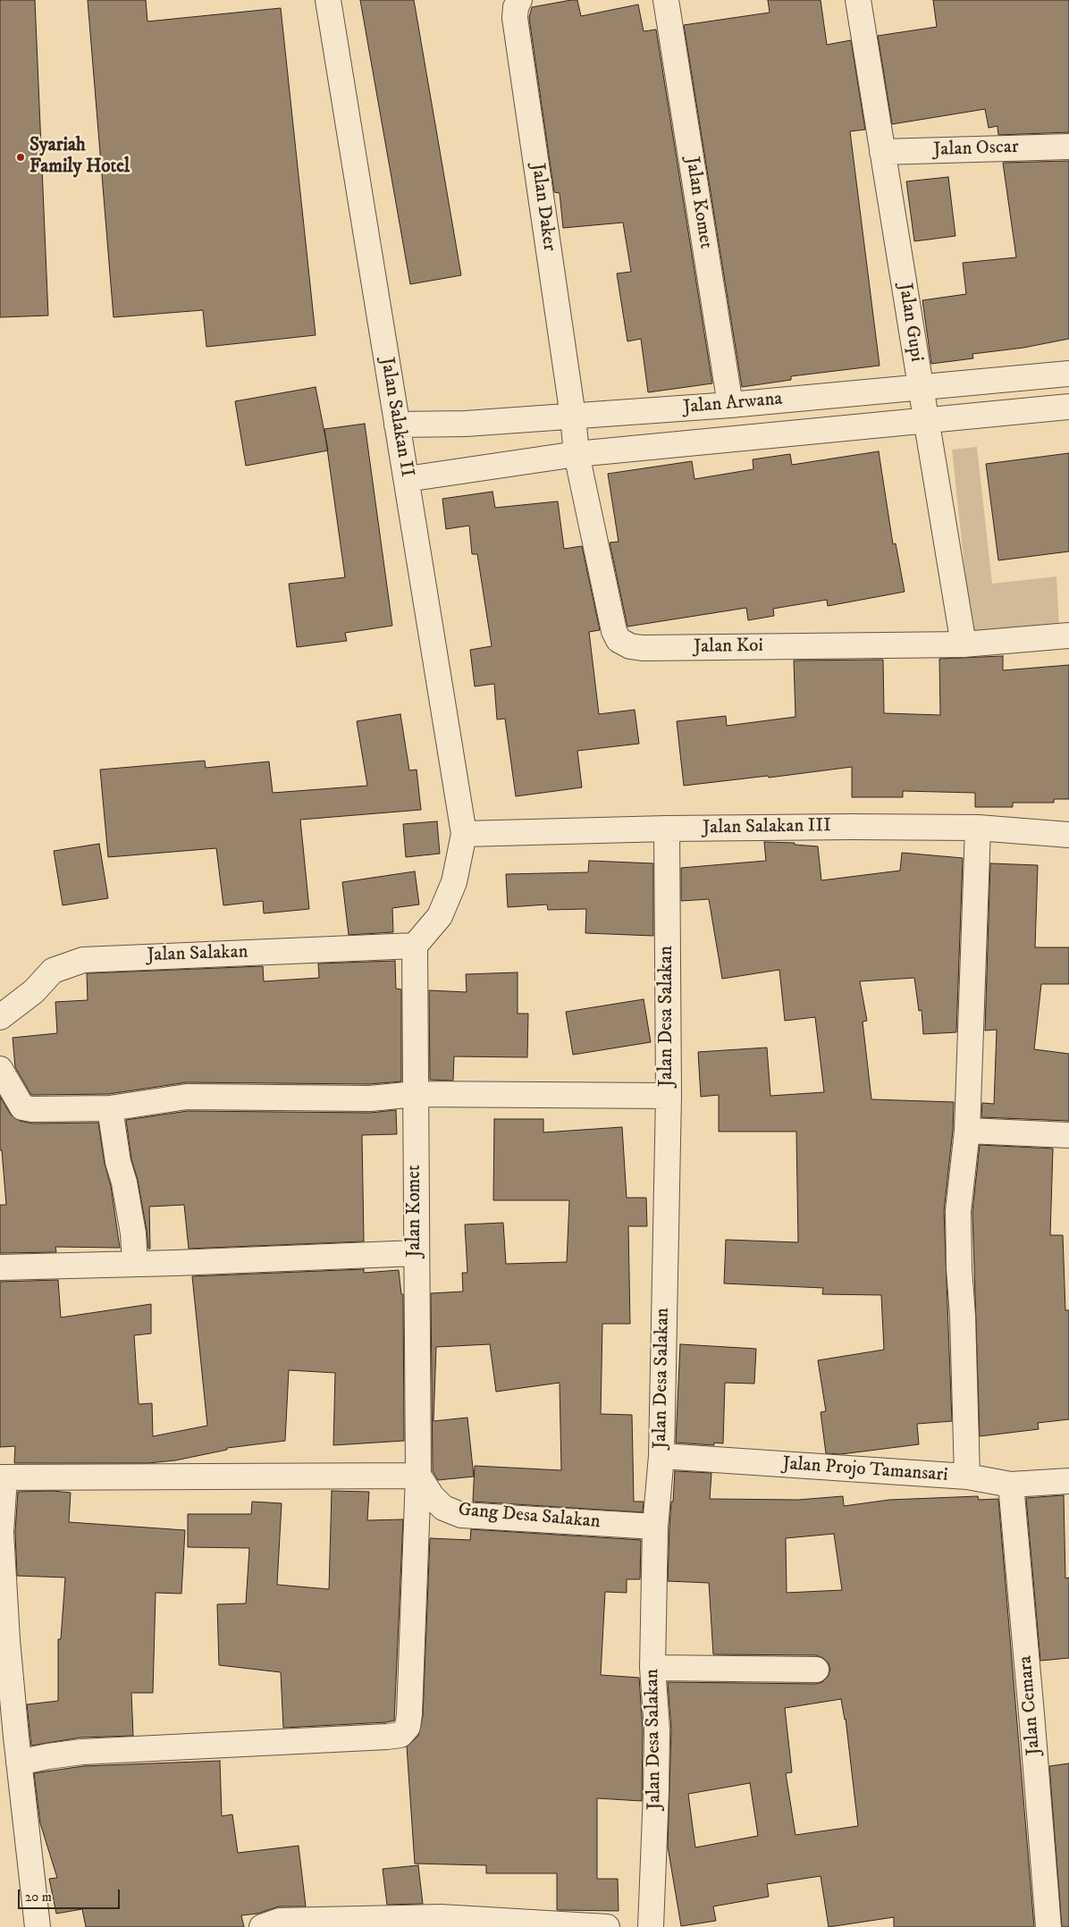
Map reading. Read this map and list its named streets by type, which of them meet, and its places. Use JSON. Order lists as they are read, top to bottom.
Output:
{
  "streets": {
    "street": [
      "Jalan Oscar",
      "Jalan Komet",
      "Jalan Daker",
      "Jalan Gupi",
      "Jalan Arwana",
      "Jalan Salakan II",
      "Jalan Koi",
      "Jalan Salakan III",
      "Jalan Salakan",
      "Jalan Desa Salakan",
      "Jalan Projo Tamansari",
      "Gang Desa Salakan",
      "Jalan Cemara"
    ]
  },
  "crossings": [
    ["Jalan Oscar", "Jalan Gupi"],
    ["Jalan Komet", "Jalan Arwana"],
    ["Jalan Komet", "Jalan Salakan"],
    ["Jalan Komet", "Gang Desa Salakan"],
    ["Jalan Daker", "Jalan Arwana"],
    ["Jalan Daker", "Jalan Koi"],
    ["Jalan Gupi", "Jalan Arwana"],
    ["Jalan Gupi", "Jalan Koi"],
    ["Jalan Arwana", "Jalan Salakan II"],
    ["Jalan Arwana", "Jalan Koi"],
    ["Jalan Salakan II", "Jalan Salakan III"],
    ["Jalan Salakan III", "Jalan Desa Salakan"],
    ["Jalan Desa Salakan", "Jalan Projo Tamansari"],
    ["Jalan Desa Salakan", "Gang Desa Salakan"],
    ["Jalan Projo Tamansari", "Jalan Cemara"]
  ],
  "places": ["Syariah Family Hotel"],
  "scale_bar": "20 m"
}
